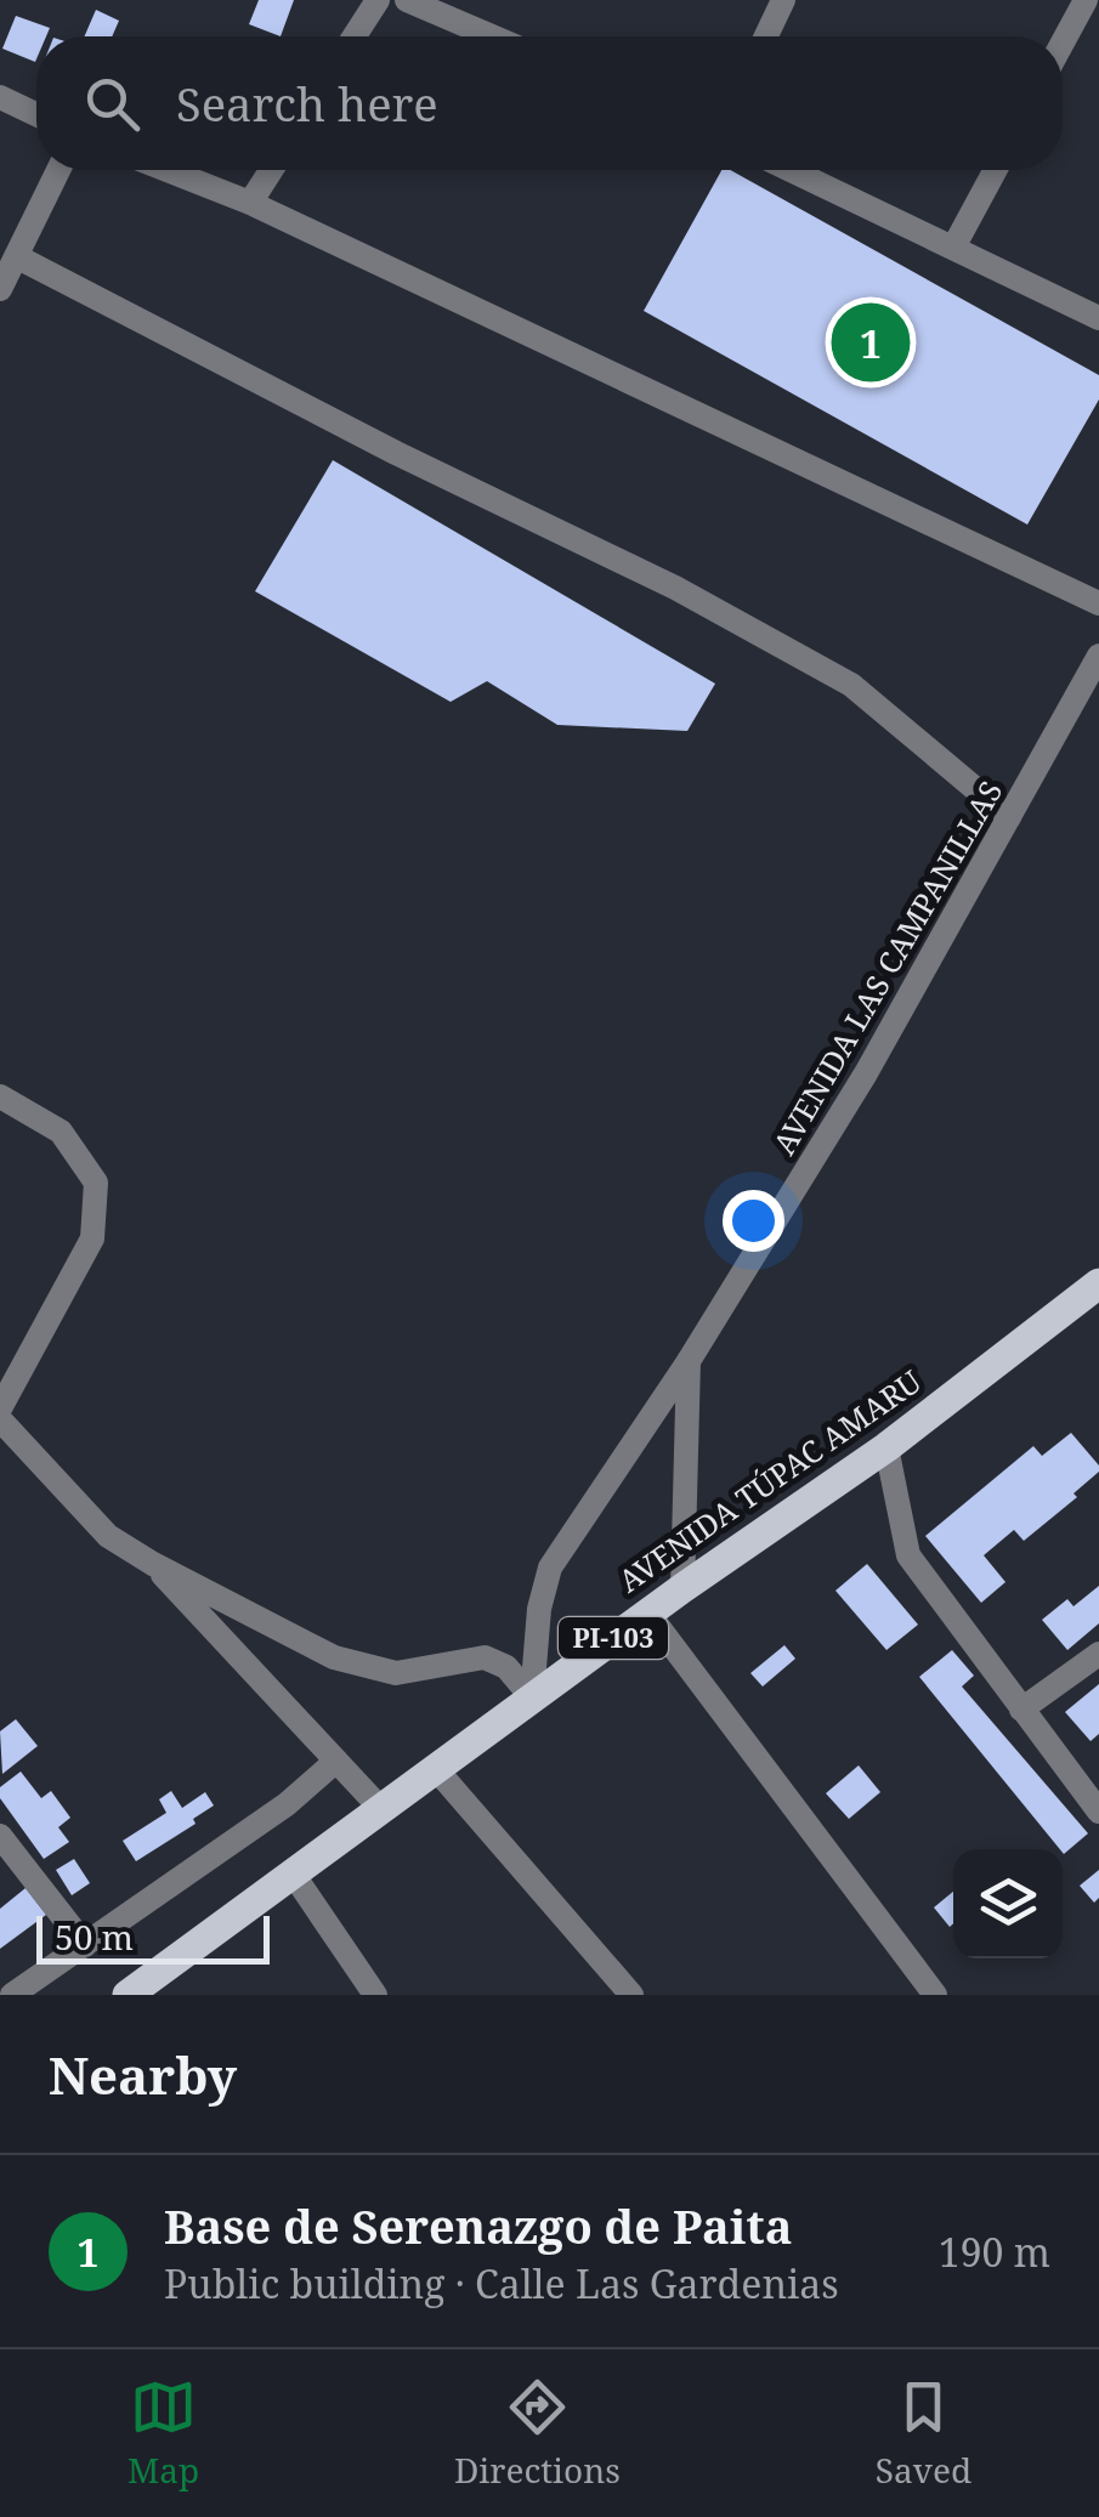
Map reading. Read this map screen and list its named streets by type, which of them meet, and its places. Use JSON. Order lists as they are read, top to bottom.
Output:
{
  "streets": {
    "main road": ["AVENIDA TÚPAC AMARU", "PI-103"],
    "street": ["AVENIDA LAS CAMPANILLAS"]
  },
  "crossings": [
    ["AVENIDA LAS CAMPANILLAS", "AVENIDA TÚPAC AMARU"]
  ],
  "scale_bar": "50 m",
  "page": {
    "search": "Search here",
    "pins": "1",
    "scale": "50 m",
    "heading": "Nearby",
    "list": [
      {
        "mark": "1",
        "name": "Base de Serenazgo de Paita",
        "note": "Public building · Calle Las Gardenias",
        "value": "190 m"
      }
    ],
    "nav": ["Map", "Directions", "Saved"]
  }
}
